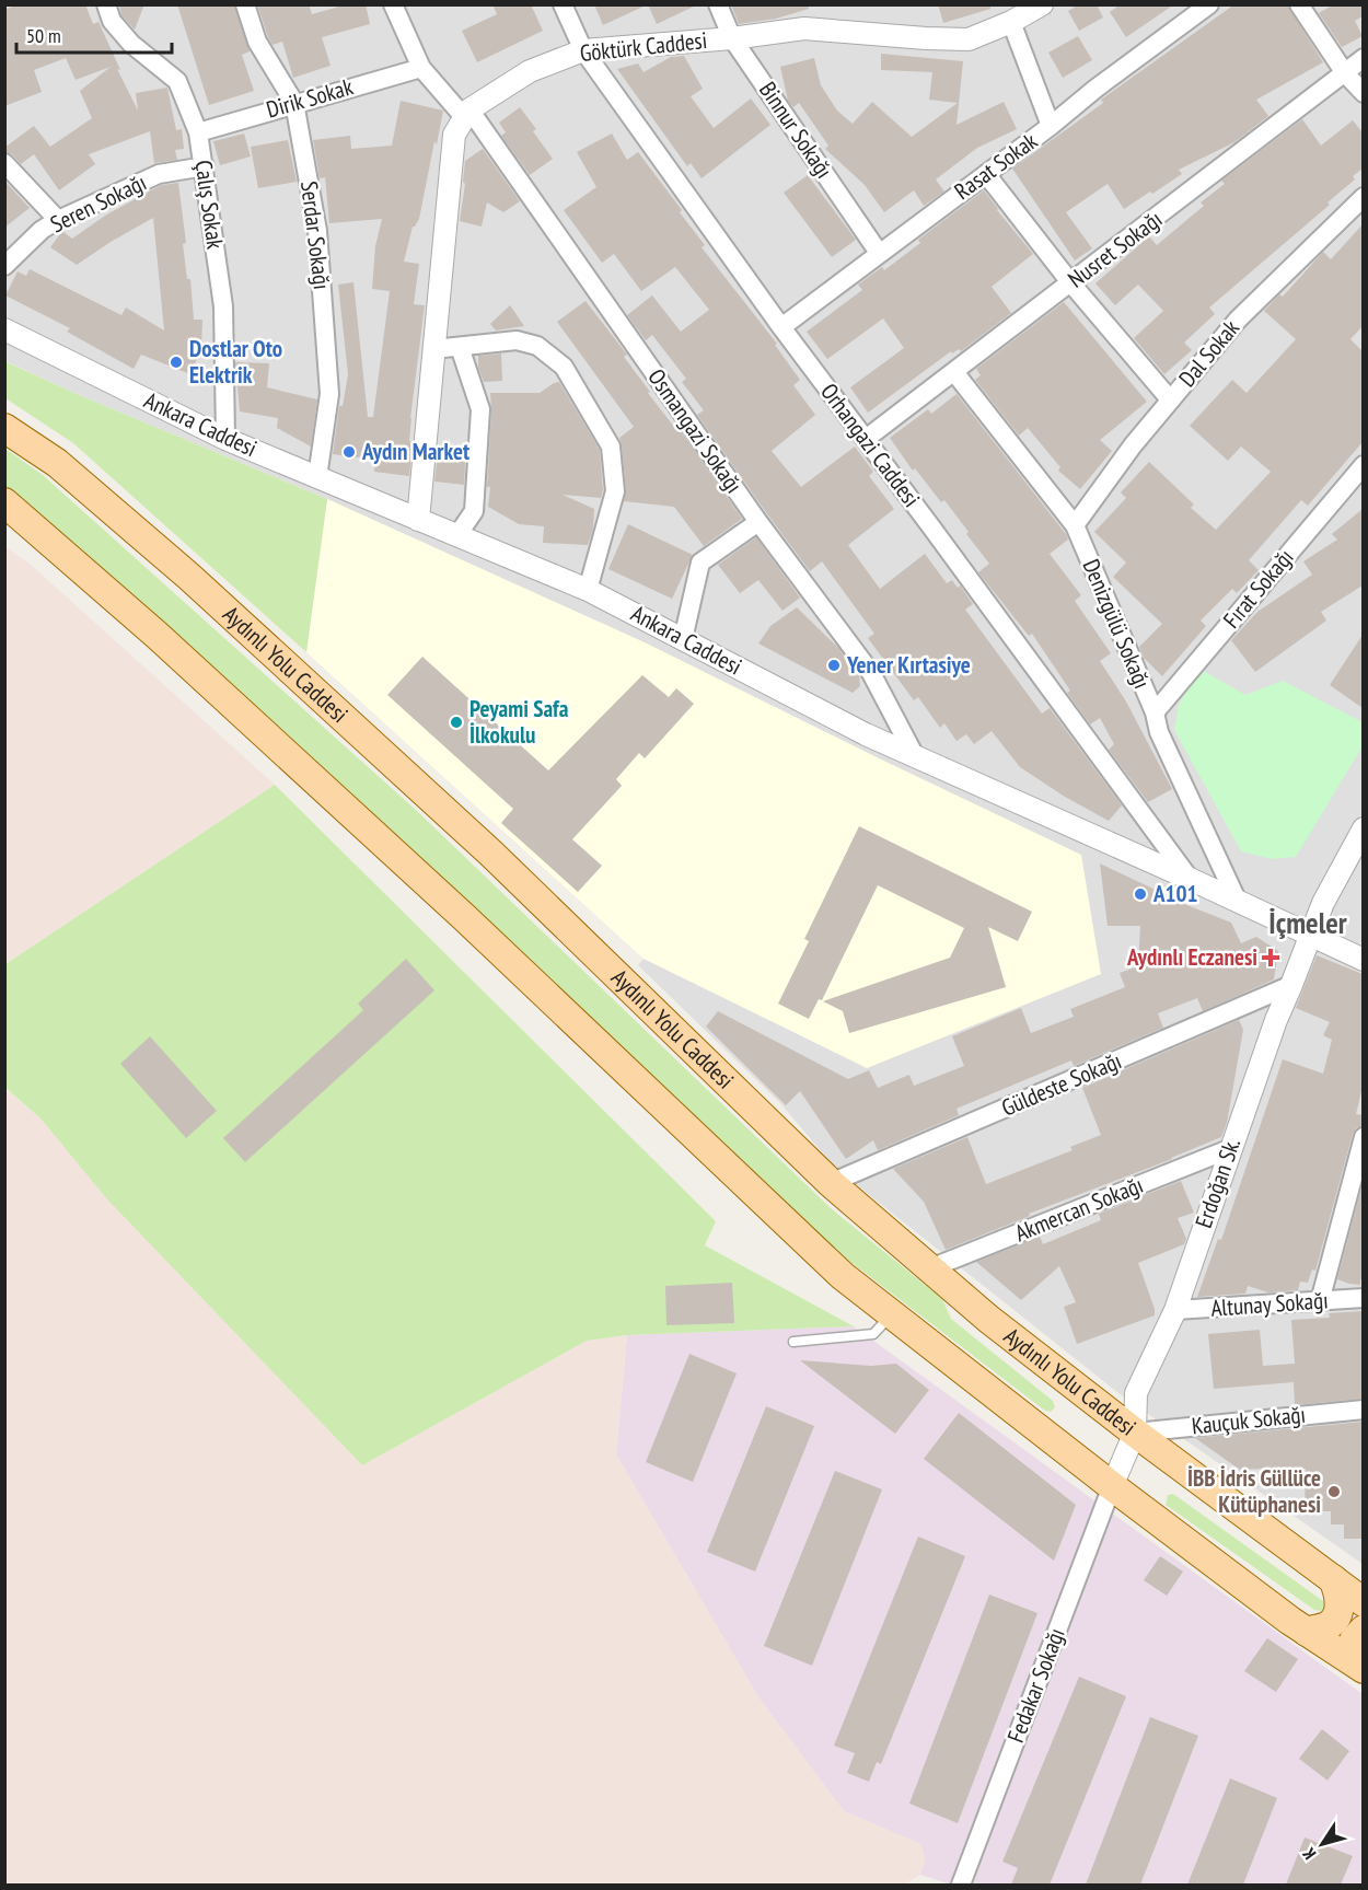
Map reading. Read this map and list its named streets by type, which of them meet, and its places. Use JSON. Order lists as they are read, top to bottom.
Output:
{
  "streets": {
    "main road": ["Aydınlı Yolu Caddesi"],
    "street": [
      "Göktürk Caddesi",
      "Dirik Sokak",
      "Binnur Sokağı",
      "Rasat Sokak",
      "Seren Sokağı",
      "Çalış Sokak",
      "Serdar Sokağı",
      "Nusret Sokağı",
      "Dal Sokak",
      "Ankara Caddesi",
      "Osmangazi Sokağı",
      "Orhangazi Caddesi",
      "Fırat Sokağı",
      "Denizgülü Sokağı",
      "Güldeste Sokağı",
      "Erdoğan Sk.",
      "Akmercan Sokağı",
      "Altunay Sokağı",
      "Kauçuk Sokağı",
      "Fedakar Sokağı"
    ]
  },
  "crossings": [
    ["Göktürk Caddesi", "Binnur Sokağı"],
    ["Göktürk Caddesi", "Osmangazi Sokağı"],
    ["Göktürk Caddesi", "Orhangazi Caddesi"],
    ["Dirik Sokak", "Çalış Sokak"],
    ["Dirik Sokak", "Serdar Sokağı"],
    ["Dirik Sokak", "Osmangazi Sokağı"],
    ["Binnur Sokağı", "Rasat Sokak"],
    ["Rasat Sokak", "Orhangazi Caddesi"],
    ["Seren Sokağı", "Çalış Sokak"],
    ["Çalış Sokak", "Ankara Caddesi"],
    ["Serdar Sokağı", "Ankara Caddesi"],
    ["Nusret Sokağı", "Orhangazi Caddesi"],
    ["Nusret Sokağı", "Denizgülü Sokağı"],
    ["Dal Sokak", "Denizgülü Sokağı"],
    ["Ankara Caddesi", "Osmangazi Sokağı"],
    ["Ankara Caddesi", "Orhangazi Caddesi"],
    ["Ankara Caddesi", "Denizgülü Sokağı"],
    ["Ankara Caddesi", "Erdoğan Sk."],
    ["Fırat Sokağı", "Denizgülü Sokağı"],
    ["Aydınlı Yolu Caddesi", "Güldeste Sokağı"],
    ["Aydınlı Yolu Caddesi", "Erdoğan Sk."],
    ["Aydınlı Yolu Caddesi", "Akmercan Sokağı"],
    ["Aydınlı Yolu Caddesi", "Kauçuk Sokağı"],
    ["Güldeste Sokağı", "Erdoğan Sk."],
    ["Erdoğan Sk.", "Akmercan Sokağı"],
    ["Erdoğan Sk.", "Altunay Sokağı"],
    ["Erdoğan Sk.", "Kauçuk Sokağı"]
  ],
  "districts": ["İçmeler"],
  "places": {
    "other": [
      "Dostlar Oto Elektrik",
      "Aydın Market",
      "Yener Kırtasiye",
      "Peyami Safa İlkokulu",
      "A101",
      "İBB İdris Güllüce Kütüphanesi"
    ],
    "health": ["Aydınlı Eczanesi"]
  },
  "scale_bar": "50 m",
  "north": "bottom left"
}
